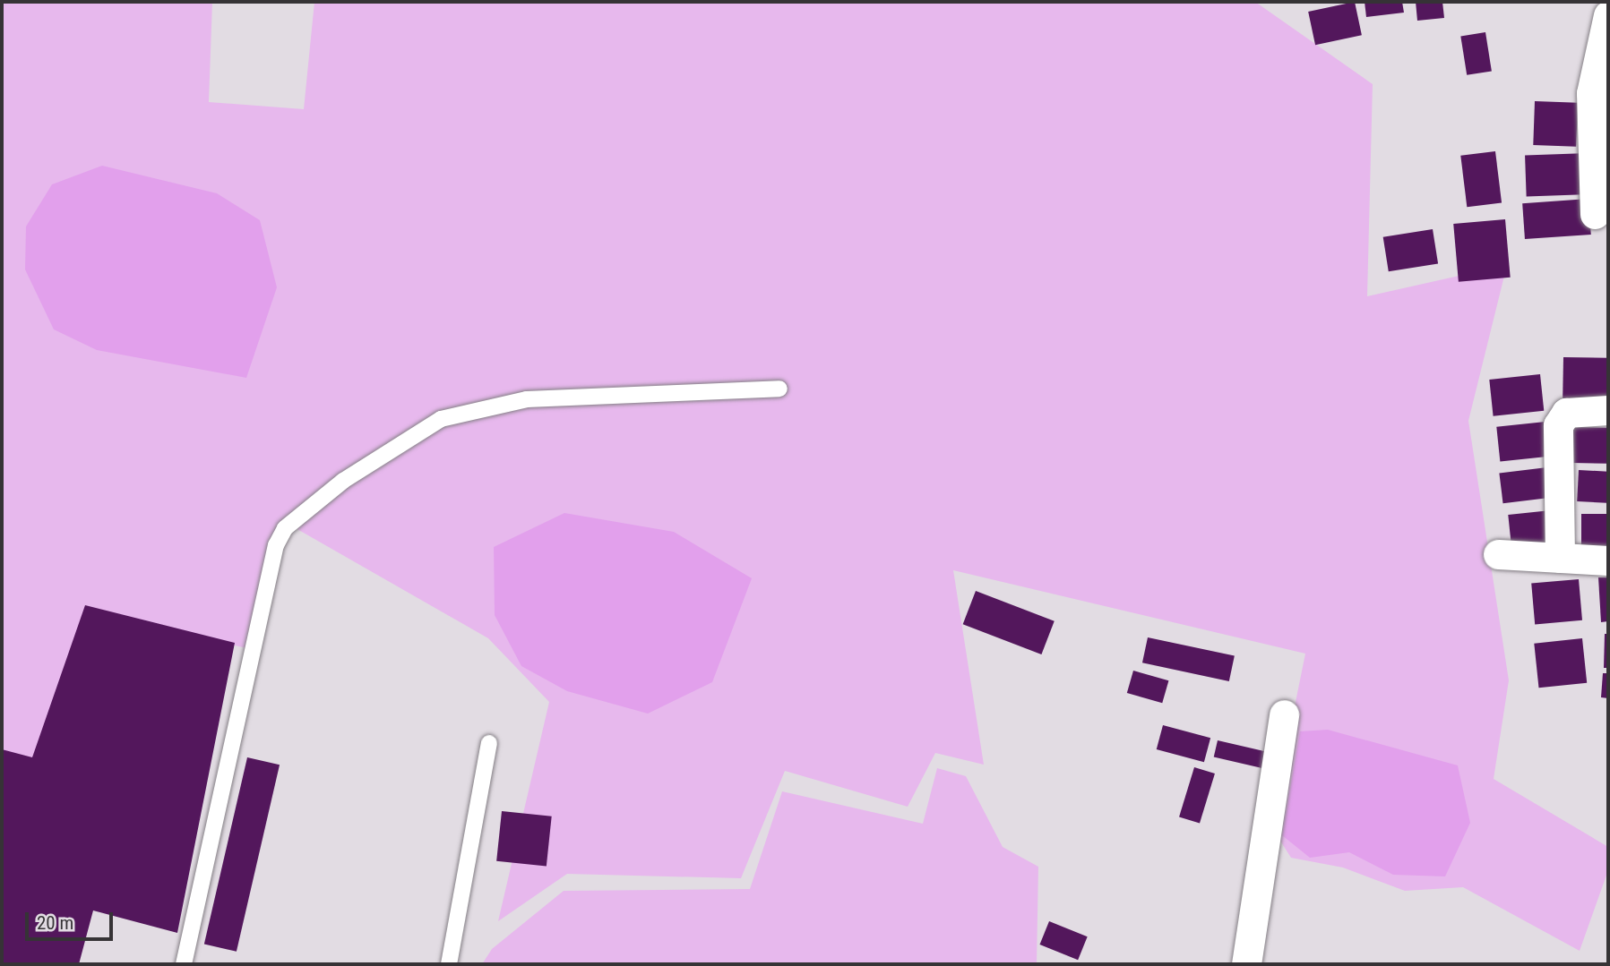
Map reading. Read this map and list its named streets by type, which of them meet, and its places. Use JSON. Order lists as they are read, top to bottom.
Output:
{
  "scale_bar": "20 m"
}
